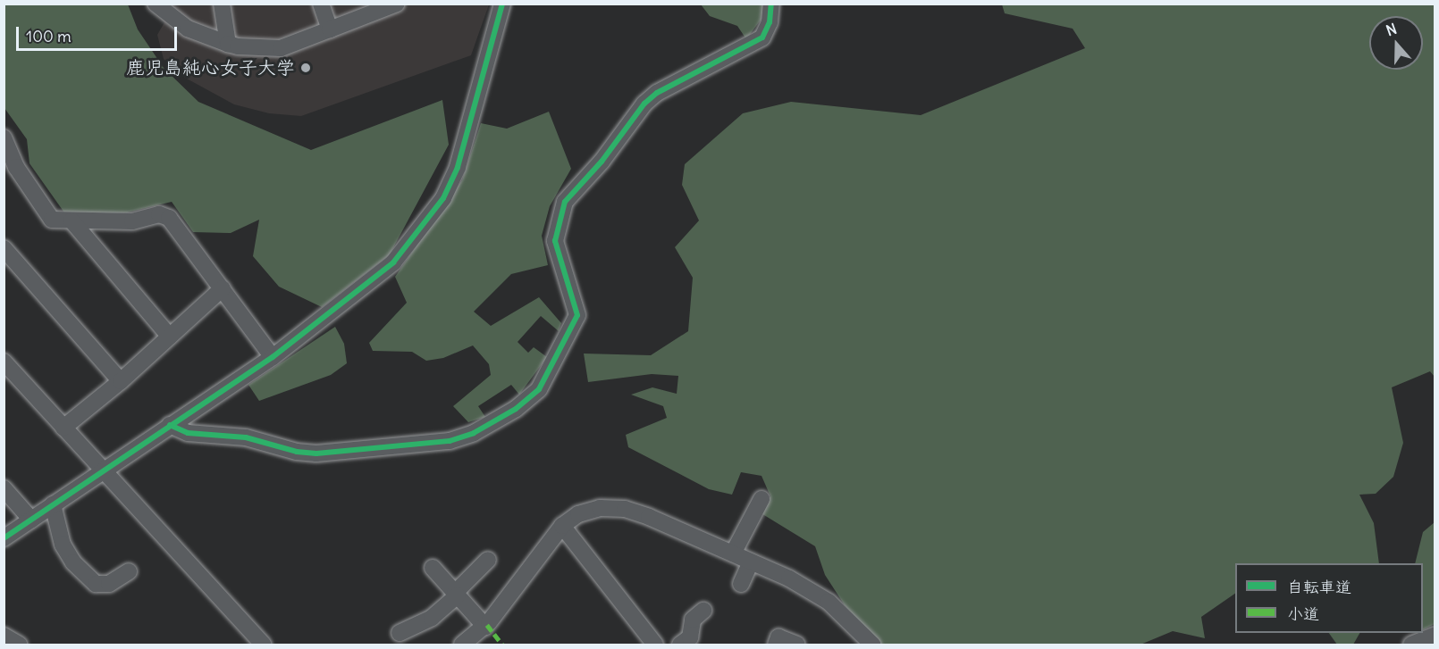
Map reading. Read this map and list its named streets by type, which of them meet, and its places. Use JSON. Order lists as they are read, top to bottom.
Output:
{
  "places": ["鹿児島純心女子大学"],
  "legend": ["自転車道", "小道"],
  "scale_bar": "100 m",
  "north": "top"
}
